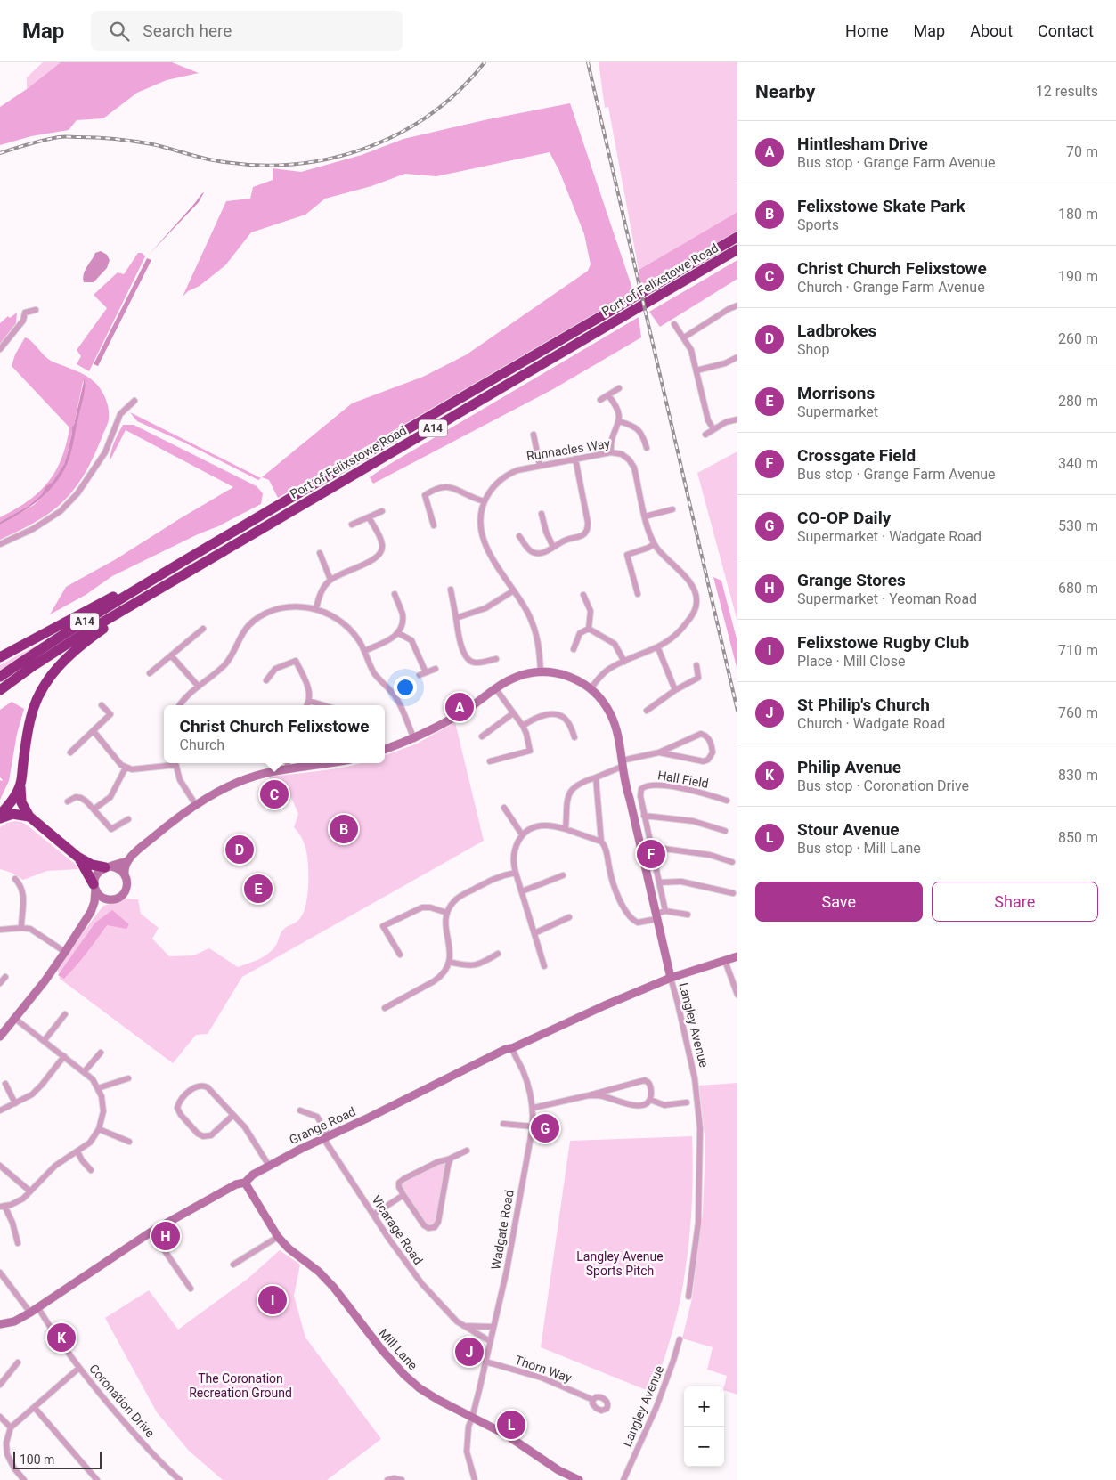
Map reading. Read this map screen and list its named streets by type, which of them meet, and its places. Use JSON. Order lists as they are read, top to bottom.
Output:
{
  "streets": {
    "highway": ["Port of Felixstowe Road", "A14"],
    "street": [
      "Runnacles Way",
      "Hall Field",
      "Langley Avenue",
      "Grange Road",
      "Vicarage Road",
      "Wadgate Road",
      "Mill Lane",
      "Thorn Way",
      "Coronation Drive"
    ]
  },
  "crossings": [
    ["Langley Avenue", "Grange Road"],
    ["Grange Road", "Vicarage Road"],
    ["Grange Road", "Wadgate Road"],
    ["Grange Road", "Mill Lane"],
    ["Grange Road", "Coronation Drive"],
    ["Vicarage Road", "Wadgate Road"],
    ["Wadgate Road", "Mill Lane"],
    ["Wadgate Road", "Thorn Way"]
  ],
  "parks": ["Langley Avenue Sports Pitch", "The Coronation Recreation Ground"],
  "scale_bar": "100 m",
  "page": {
    "header": "Map",
    "search": "Search here",
    "nav": [
      "Home",
      "Map",
      "About",
      "Contact"
    ],
    "heading": ["Nearby", "12 results"],
    "list": [
      {
        "mark": "A",
        "name": "Hintlesham Drive",
        "note": "Bus stop · Grange Farm Avenue",
        "value": "70 m"
      },
      {
        "mark": "B",
        "name": "Felixstowe Skate Park",
        "note": "Sports",
        "value": "180 m"
      },
      {
        "mark": "C",
        "name": "Christ Church Felixstowe",
        "note": "Church · Grange Farm Avenue",
        "value": "190 m"
      },
      {
        "mark": "D",
        "name": "Ladbrokes",
        "note": "Shop",
        "value": "260 m"
      },
      {
        "mark": "E",
        "name": "Morrisons",
        "note": "Supermarket",
        "value": "280 m"
      },
      {
        "mark": "F",
        "name": "Crossgate Field",
        "note": "Bus stop · Grange Farm Avenue",
        "value": "340 m"
      },
      {
        "mark": "G",
        "name": "CO-OP Daily",
        "note": "Supermarket · Wadgate Road",
        "value": "530 m"
      },
      {
        "mark": "H",
        "name": "Grange Stores",
        "note": "Supermarket · Yeoman Road",
        "value": "680 m"
      },
      {
        "mark": "I",
        "name": "Felixstowe Rugby Club",
        "note": "Place · Mill Close",
        "value": "710 m"
      },
      {
        "mark": "J",
        "name": "St Philip's Church",
        "note": "Church · Wadgate Road",
        "value": "760 m"
      },
      {
        "mark": "K",
        "name": "Philip Avenue",
        "note": "Bus stop · Coronation Drive",
        "value": "830 m"
      },
      {
        "mark": "L",
        "name": "Stour Avenue",
        "note": "Bus stop · Mill Lane",
        "value": "850 m"
      }
    ],
    "pins": [
      "A",
      "C",
      "B",
      "D",
      "F",
      "E",
      "G",
      "H",
      "I",
      "K",
      "J",
      "L"
    ],
    "popup": ["Christ Church Felixstowe", "Church"],
    "buttons": ["Save", "Share"],
    "map_buttons": ["+", "−"],
    "scale": "100 m"
  }
}
